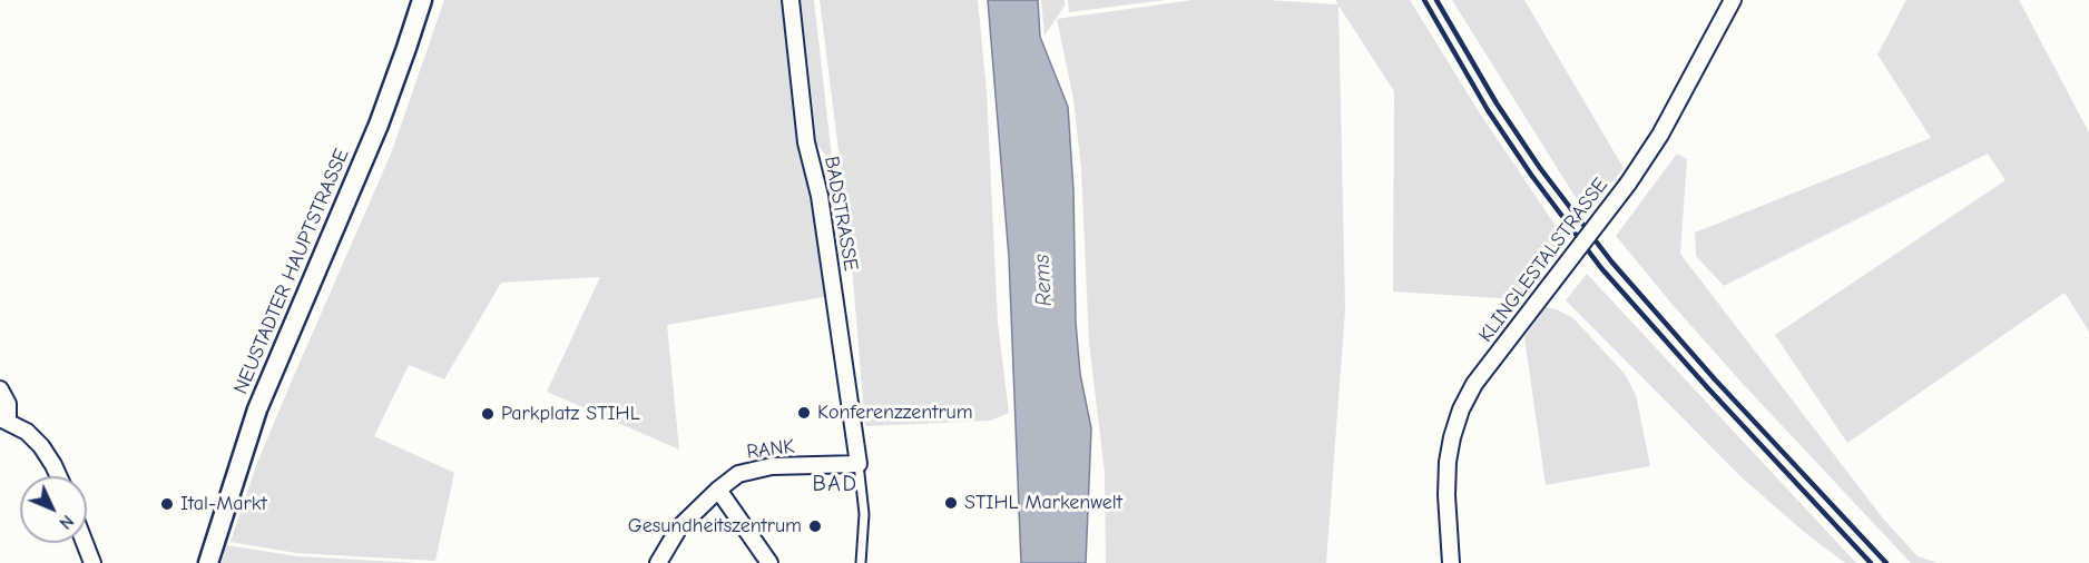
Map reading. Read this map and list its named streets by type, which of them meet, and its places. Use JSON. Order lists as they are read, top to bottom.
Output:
{
  "streets": {
    "street": [
      "BADSTRASSE",
      "KLINGLESTALSTRASSE",
      "NEUSTADTER HAUPTSTRASSE",
      "RANK"
    ]
  },
  "crossings": [
    ["BADSTRASSE", "RANK"]
  ],
  "districts": ["BAD"],
  "water": ["Rems"],
  "places": [
    "Konferenzzentrum",
    "Parkplatz STIHL",
    "STIHL Markenwelt",
    "Ital-Markt",
    "Gesundheitszentrum"
  ],
  "north": "bottom right"
}
